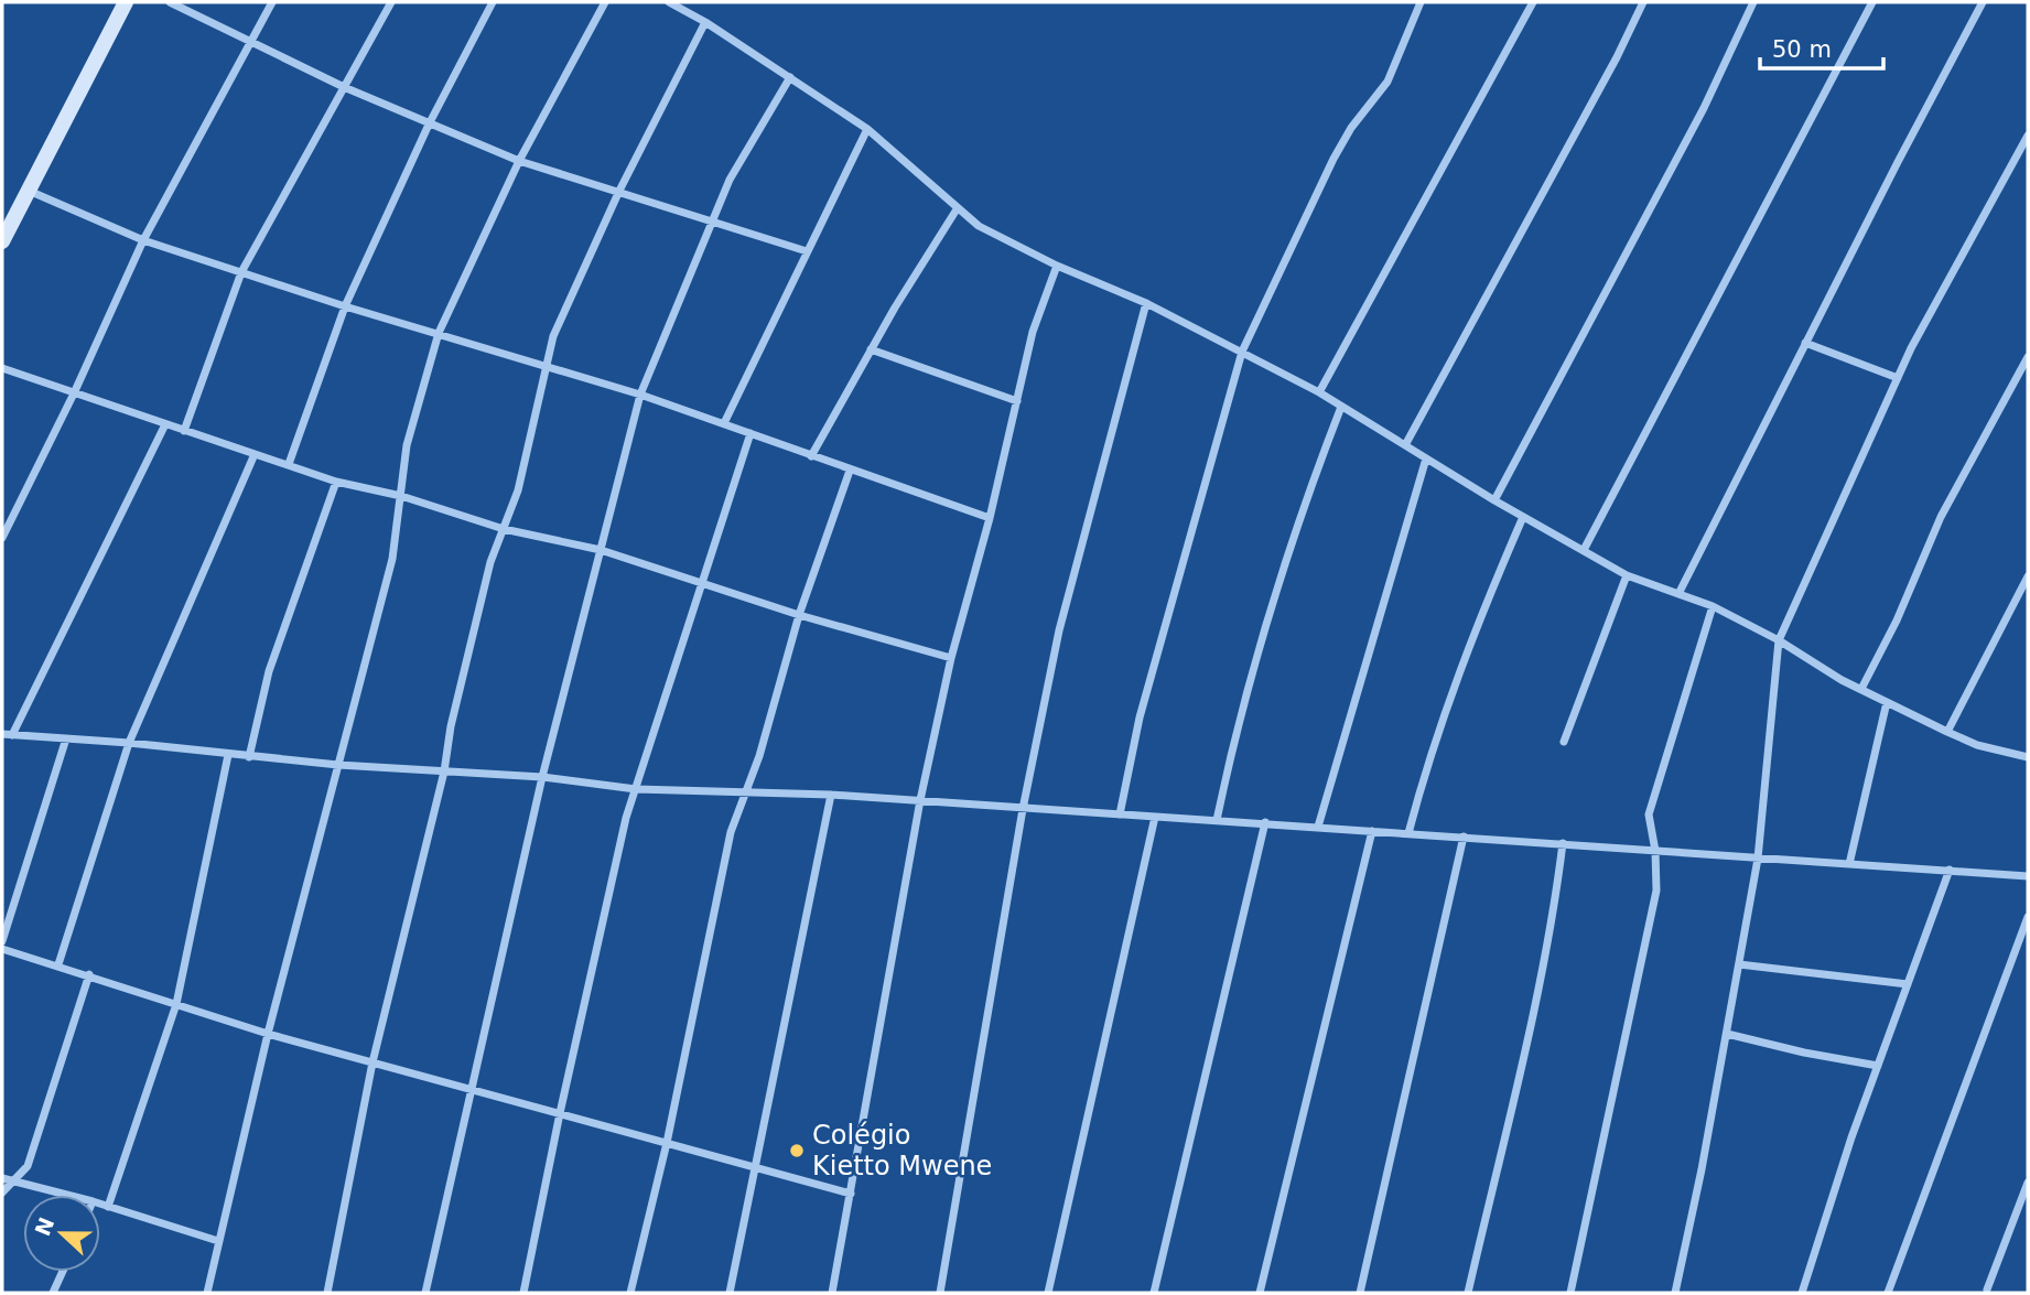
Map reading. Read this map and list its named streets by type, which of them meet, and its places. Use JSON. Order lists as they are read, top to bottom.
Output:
{
  "places": ["Colégio Kietto Mwene"],
  "scale_bar": "50 m",
  "north": "left"
}
